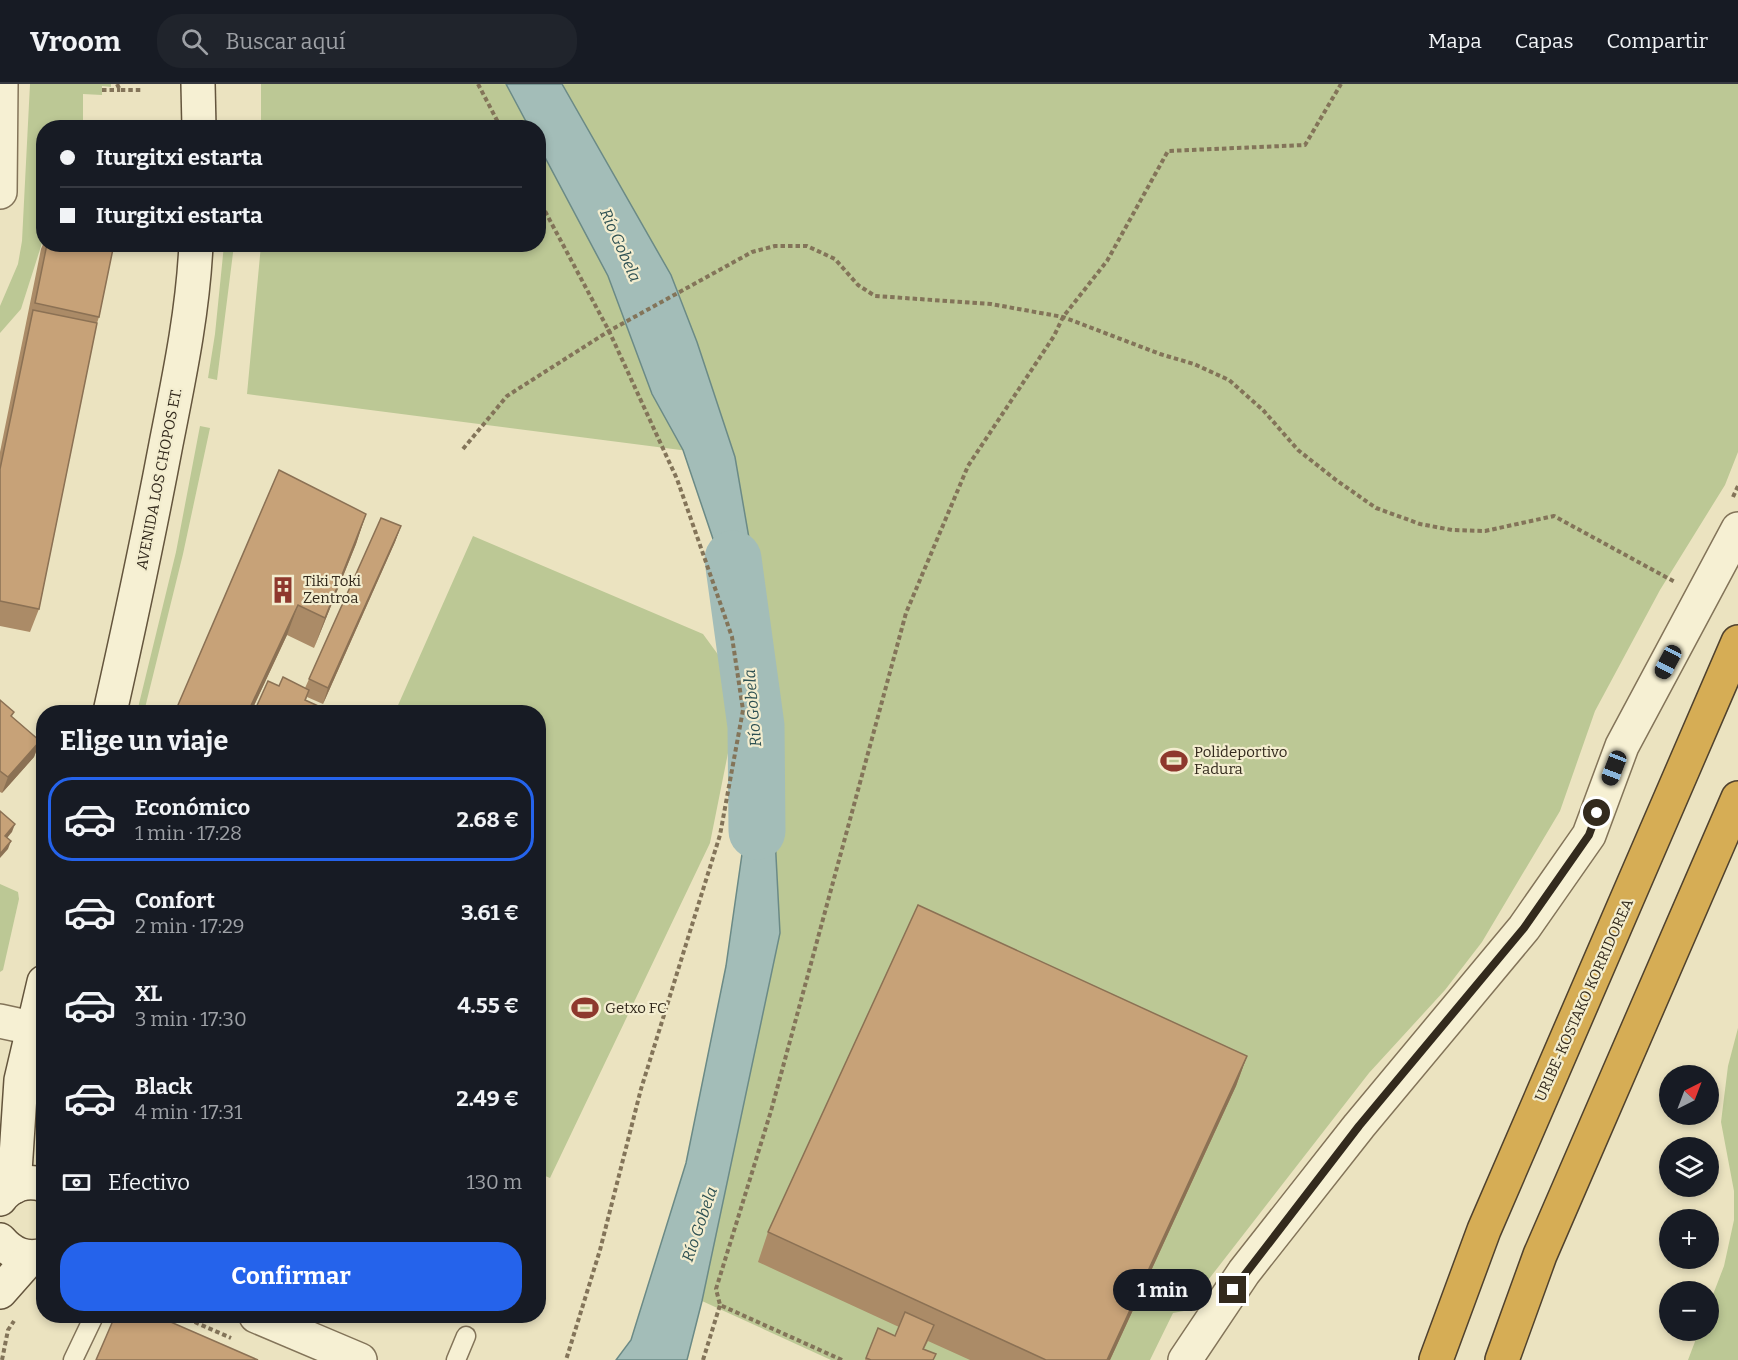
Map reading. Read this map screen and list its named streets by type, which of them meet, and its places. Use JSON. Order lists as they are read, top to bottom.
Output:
{
  "streets": {
    "highway": ["URIBE-KOSTAKO KORRIDOREA"],
    "street": ["AVENIDA LOS CHOPOS ET."]
  },
  "water": ["Río Gobela"],
  "places": {
    "building": ["Tiki Toki Zentroa"],
    "sports": ["Polideportivo Fadura", "Getxo FC"]
  },
  "north": "top right",
  "page": {
    "header": "Vroom",
    "search": "Buscar aquí",
    "nav": ["Mapa", "Capas", "Compartir"],
    "banner": ["Iturgitxi estarta", "Iturgitxi estarta"],
    "heading": "Elige un viaje",
    "list": [
      {
        "name": "Económico",
        "note": "1 min · 17:28",
        "value": "2.68 €"
      },
      {
        "name": "Confort",
        "note": "2 min · 17:29",
        "value": "3.61 €"
      },
      {
        "name": "XL",
        "note": "3 min · 17:30",
        "value": "4.55 €"
      },
      {
        "name": "Black",
        "note": "4 min · 17:31",
        "value": "2.49 €"
      }
    ],
    "map_buttons": ["+", "−"],
    "pay": ["Efectivo", "130 m"],
    "buttons": "Confirmar",
    "bubble": "1 min"
  }
}
